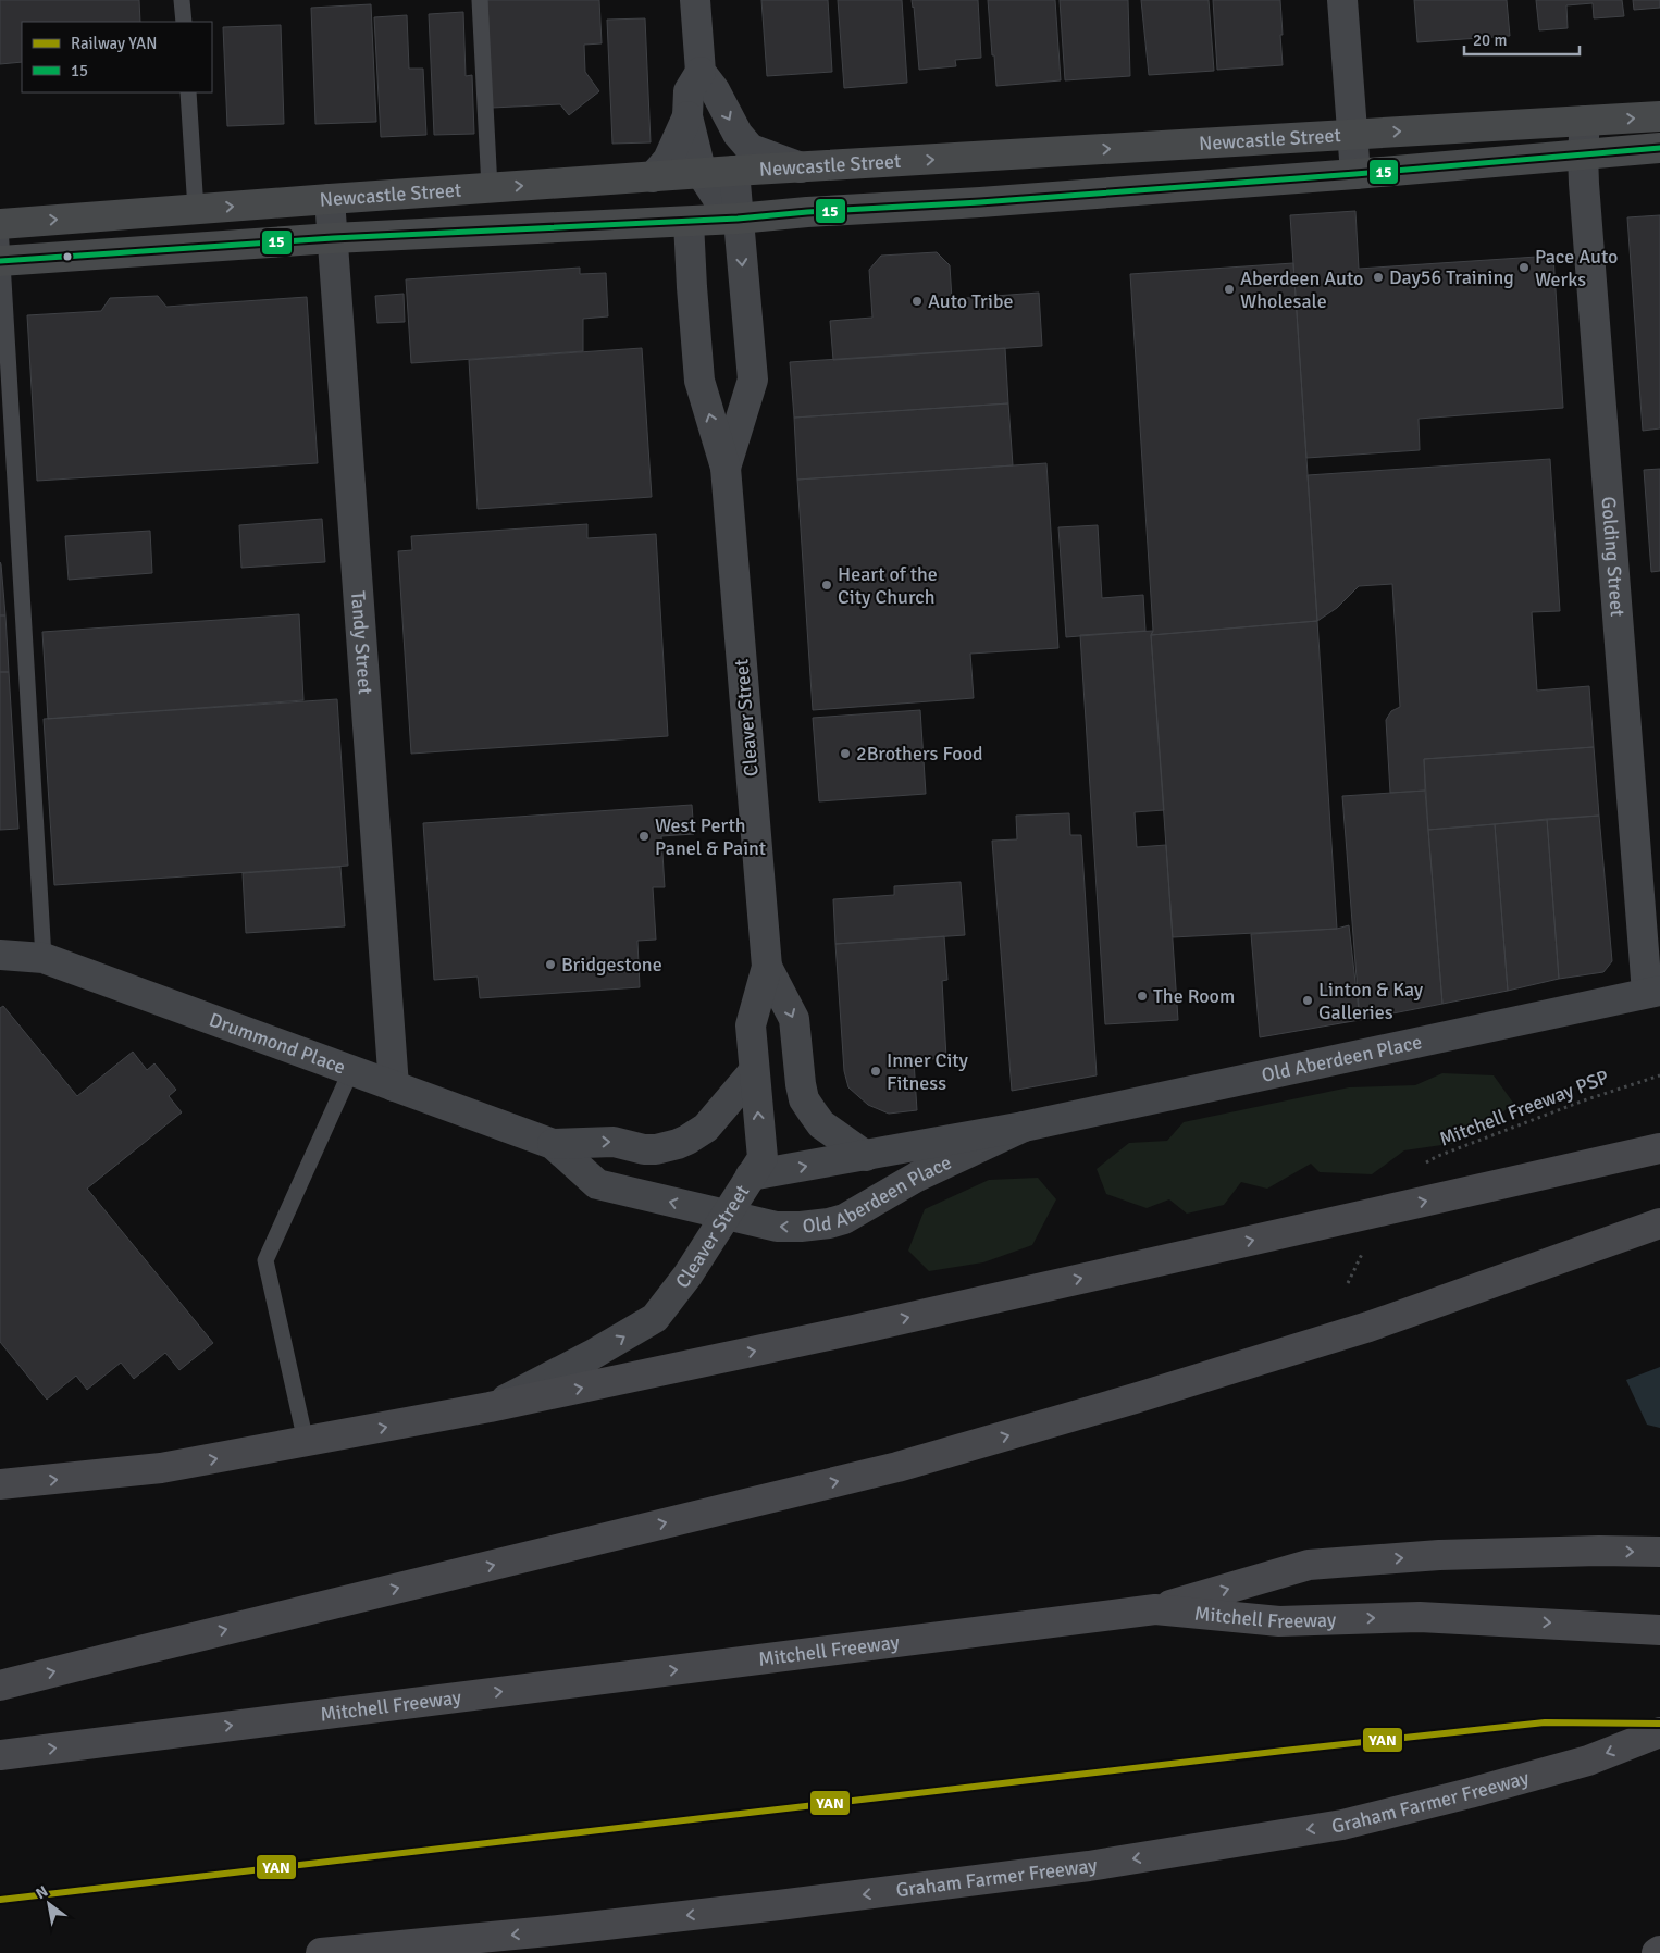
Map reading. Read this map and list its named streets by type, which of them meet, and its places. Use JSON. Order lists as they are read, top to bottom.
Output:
{
  "streets": {
    "highway": ["Mitchell Freeway", "Graham Farmer Freeway"],
    "main road": ["Newcastle Street"],
    "street": [
      "Golding Street",
      "Tandy Street",
      "Cleaver Street",
      "Drummond Place",
      "Old Aberdeen Place"
    ],
    "path": ["Mitchell Freeway PSP"]
  },
  "crossings": [
    ["Newcastle Street", "Golding Street"],
    ["Newcastle Street", "Tandy Street"],
    ["Newcastle Street", "Cleaver Street"],
    ["Golding Street", "Old Aberdeen Place"],
    ["Tandy Street", "Drummond Place"],
    ["Cleaver Street", "Drummond Place"],
    ["Cleaver Street", "Old Aberdeen Place"],
    ["Drummond Place", "Old Aberdeen Place"]
  ],
  "places": [
    "Pace Auto Werks",
    "Day56 Training",
    "Aberdeen Auto Wholesale",
    "Auto Tribe",
    "Heart of the City Church",
    "2Brothers Food",
    "West Perth Panel & Paint",
    "Bridgestone",
    "The Room",
    "Linton & Kay Galleries",
    "Inner City Fitness"
  ],
  "lines": ["transit line 15", "rail line YAN"],
  "legend": ["Railway YAN", "15"],
  "scale_bar": "20 m",
  "north": "top left"
}
